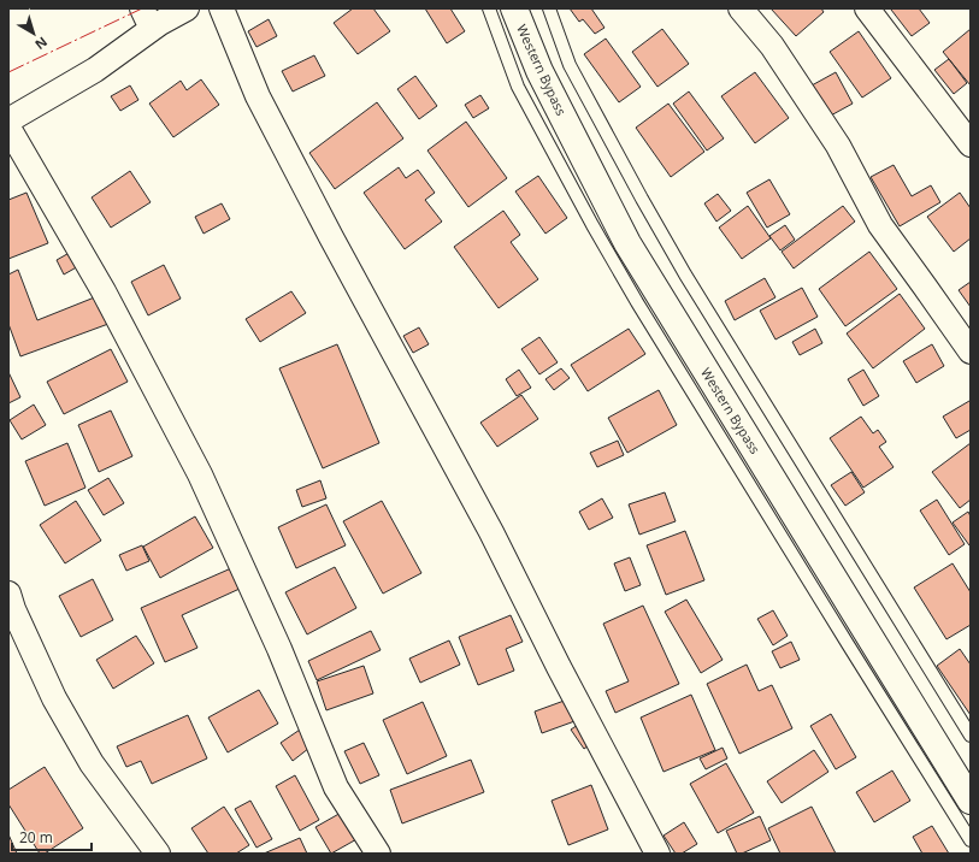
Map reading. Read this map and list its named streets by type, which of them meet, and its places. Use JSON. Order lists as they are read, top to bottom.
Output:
{
  "streets": {
    "main road": ["Western Bypass"]
  },
  "scale_bar": "20 m",
  "north": "bottom right"
}
